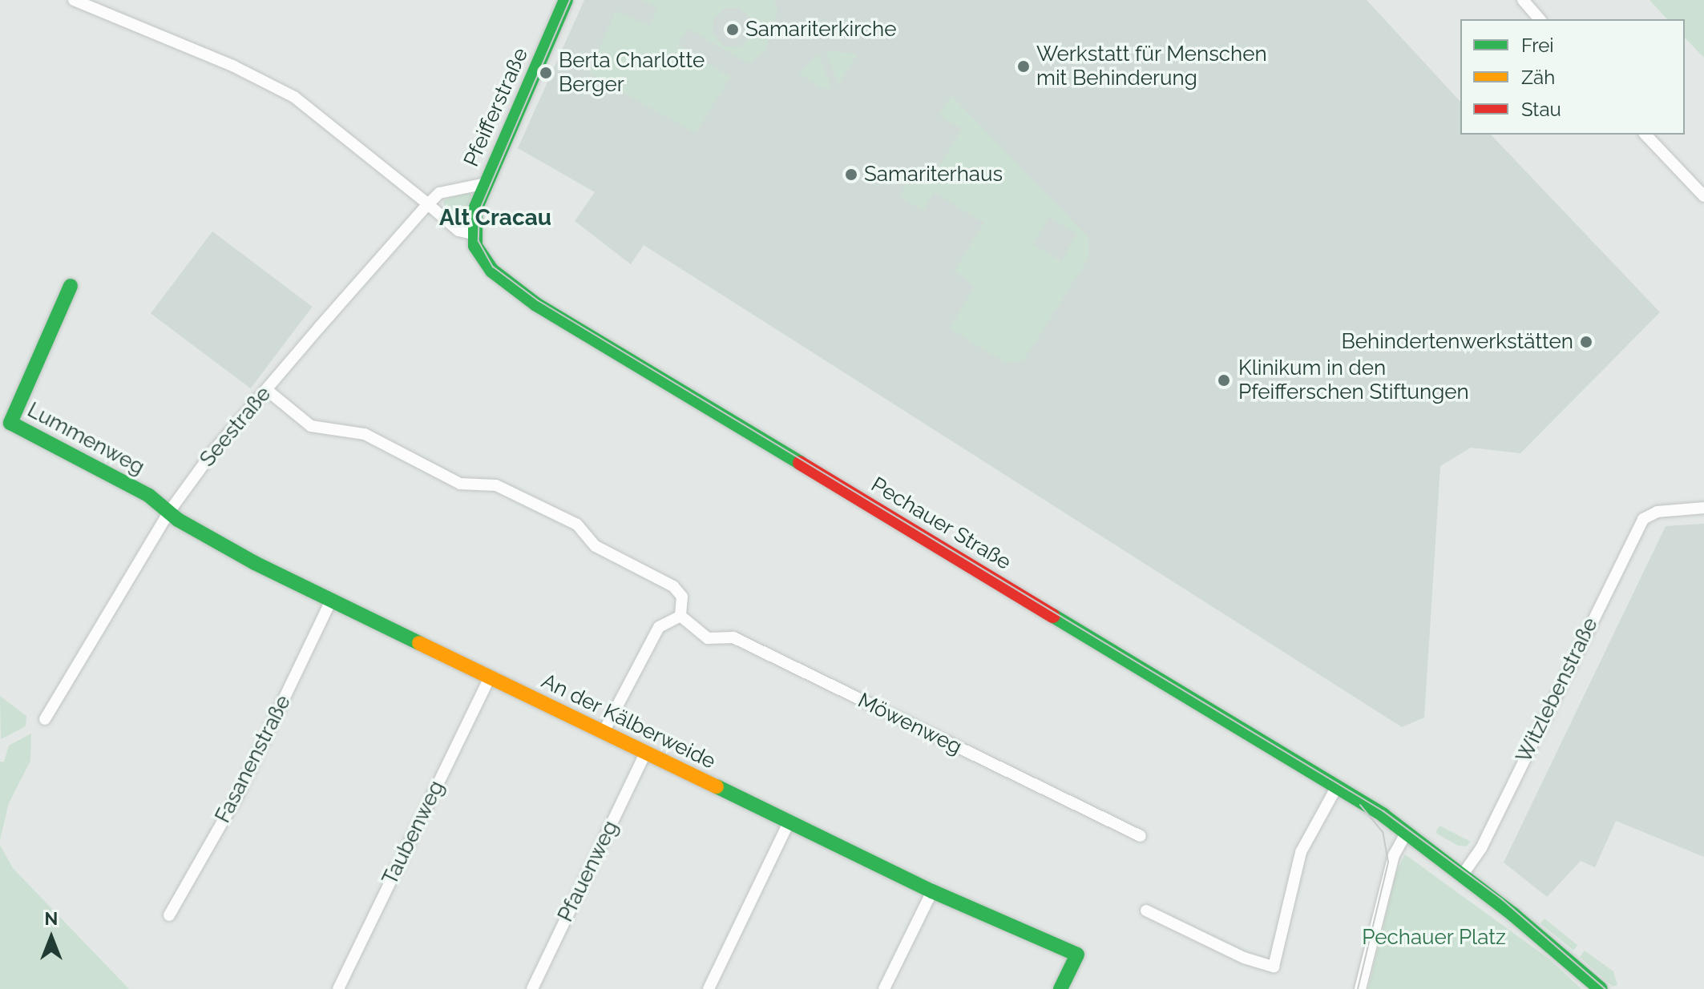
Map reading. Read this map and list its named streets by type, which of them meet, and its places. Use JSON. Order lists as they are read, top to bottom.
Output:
{
  "streets": {
    "main road": [
      "Pfeifferstraße",
      "Lummenweg",
      "Pechauer Straße",
      "An der Kälberweide"
    ],
    "street": [
      "Seestraße",
      "Witzlebenstraße",
      "Möwenweg",
      "Fasanenstraße",
      "Taubenweg",
      "Pfauenweg"
    ]
  },
  "crossings": [
    ["Pfeifferstraße", "Pechauer Straße"],
    ["Seestraße", "Lummenweg"],
    ["Seestraße", "An der Kälberweide"],
    ["Lummenweg", "An der Kälberweide"],
    ["An der Kälberweide", "Fasanenstraße"],
    ["An der Kälberweide", "Taubenweg"],
    ["An der Kälberweide", "Pfauenweg"]
  ],
  "districts": ["Alt Cracau"],
  "parks": ["Pechauer Platz"],
  "places": [
    "Samariterkirche",
    "Werkstatt für Menschen mit Behinderung",
    "Berta Charlotte Berger",
    "Samariterhaus",
    "Behindertenwerkstätten",
    "Klinikum in den Pfeifferschen Stiftungen"
  ],
  "legend": ["Frei", "Zäh", "Stau"],
  "north": "top"
}
